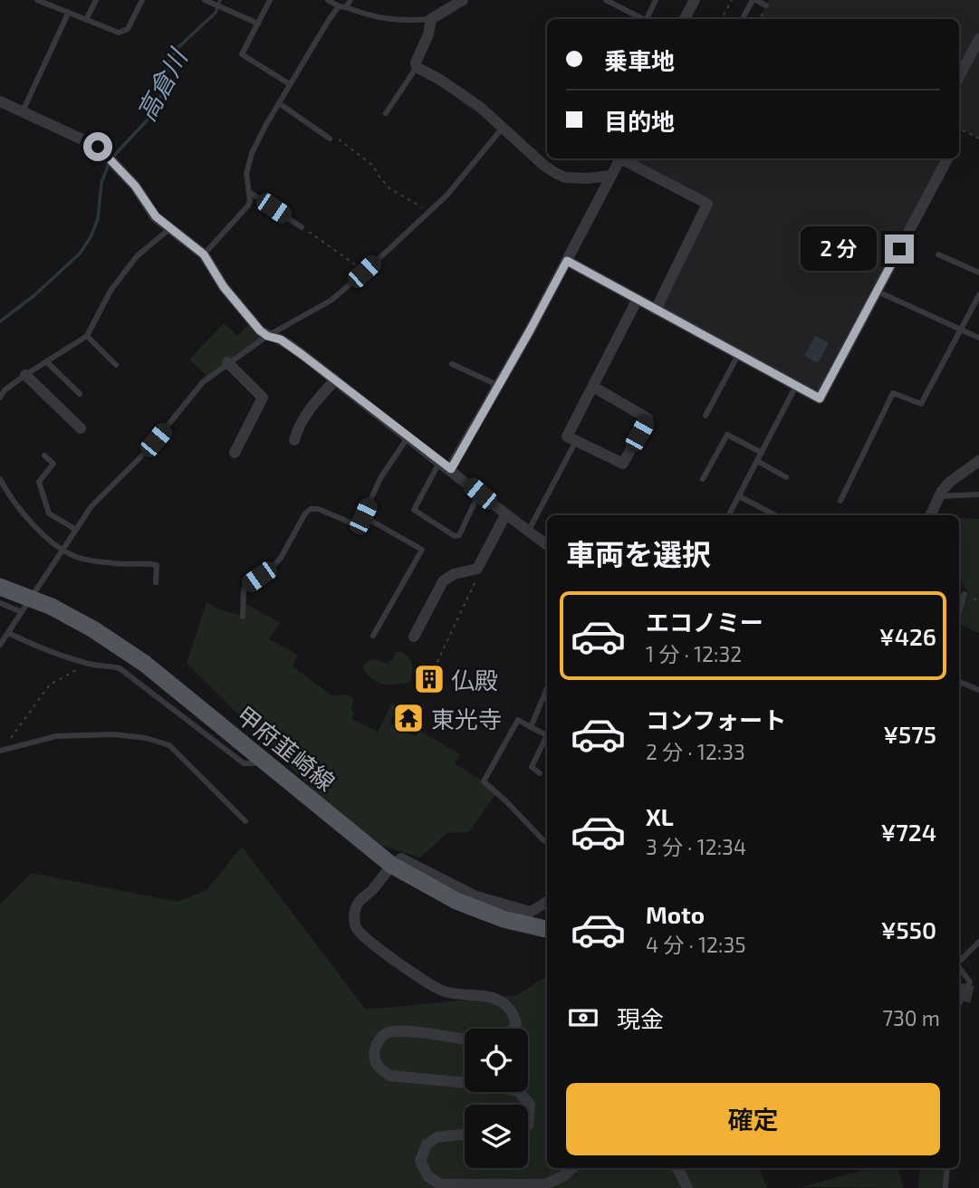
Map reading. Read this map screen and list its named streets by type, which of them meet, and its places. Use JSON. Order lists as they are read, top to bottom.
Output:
{
  "streets": {
    "main road": ["甲府韮崎線"]
  },
  "water": ["高倉川"],
  "places": {
    "building": ["仏殿"],
    "temple": ["東光寺"]
  },
  "page": {
    "banner": ["乗車地", "目的地"],
    "bubble": "2 分",
    "heading": "車両を選択",
    "list": [
      {
        "name": "エコノミー",
        "note": "1 分 · 12:32",
        "value": "¥426"
      },
      {
        "name": "コンフォート",
        "note": "2 分 · 12:33",
        "value": "¥575"
      },
      {
        "name": "XL",
        "note": "3 分 · 12:34",
        "value": "¥724"
      },
      {
        "name": "Moto",
        "note": "4 分 · 12:35",
        "value": "¥550"
      }
    ],
    "pay": ["現金", "730 m"],
    "buttons": "確定"
  }
}
